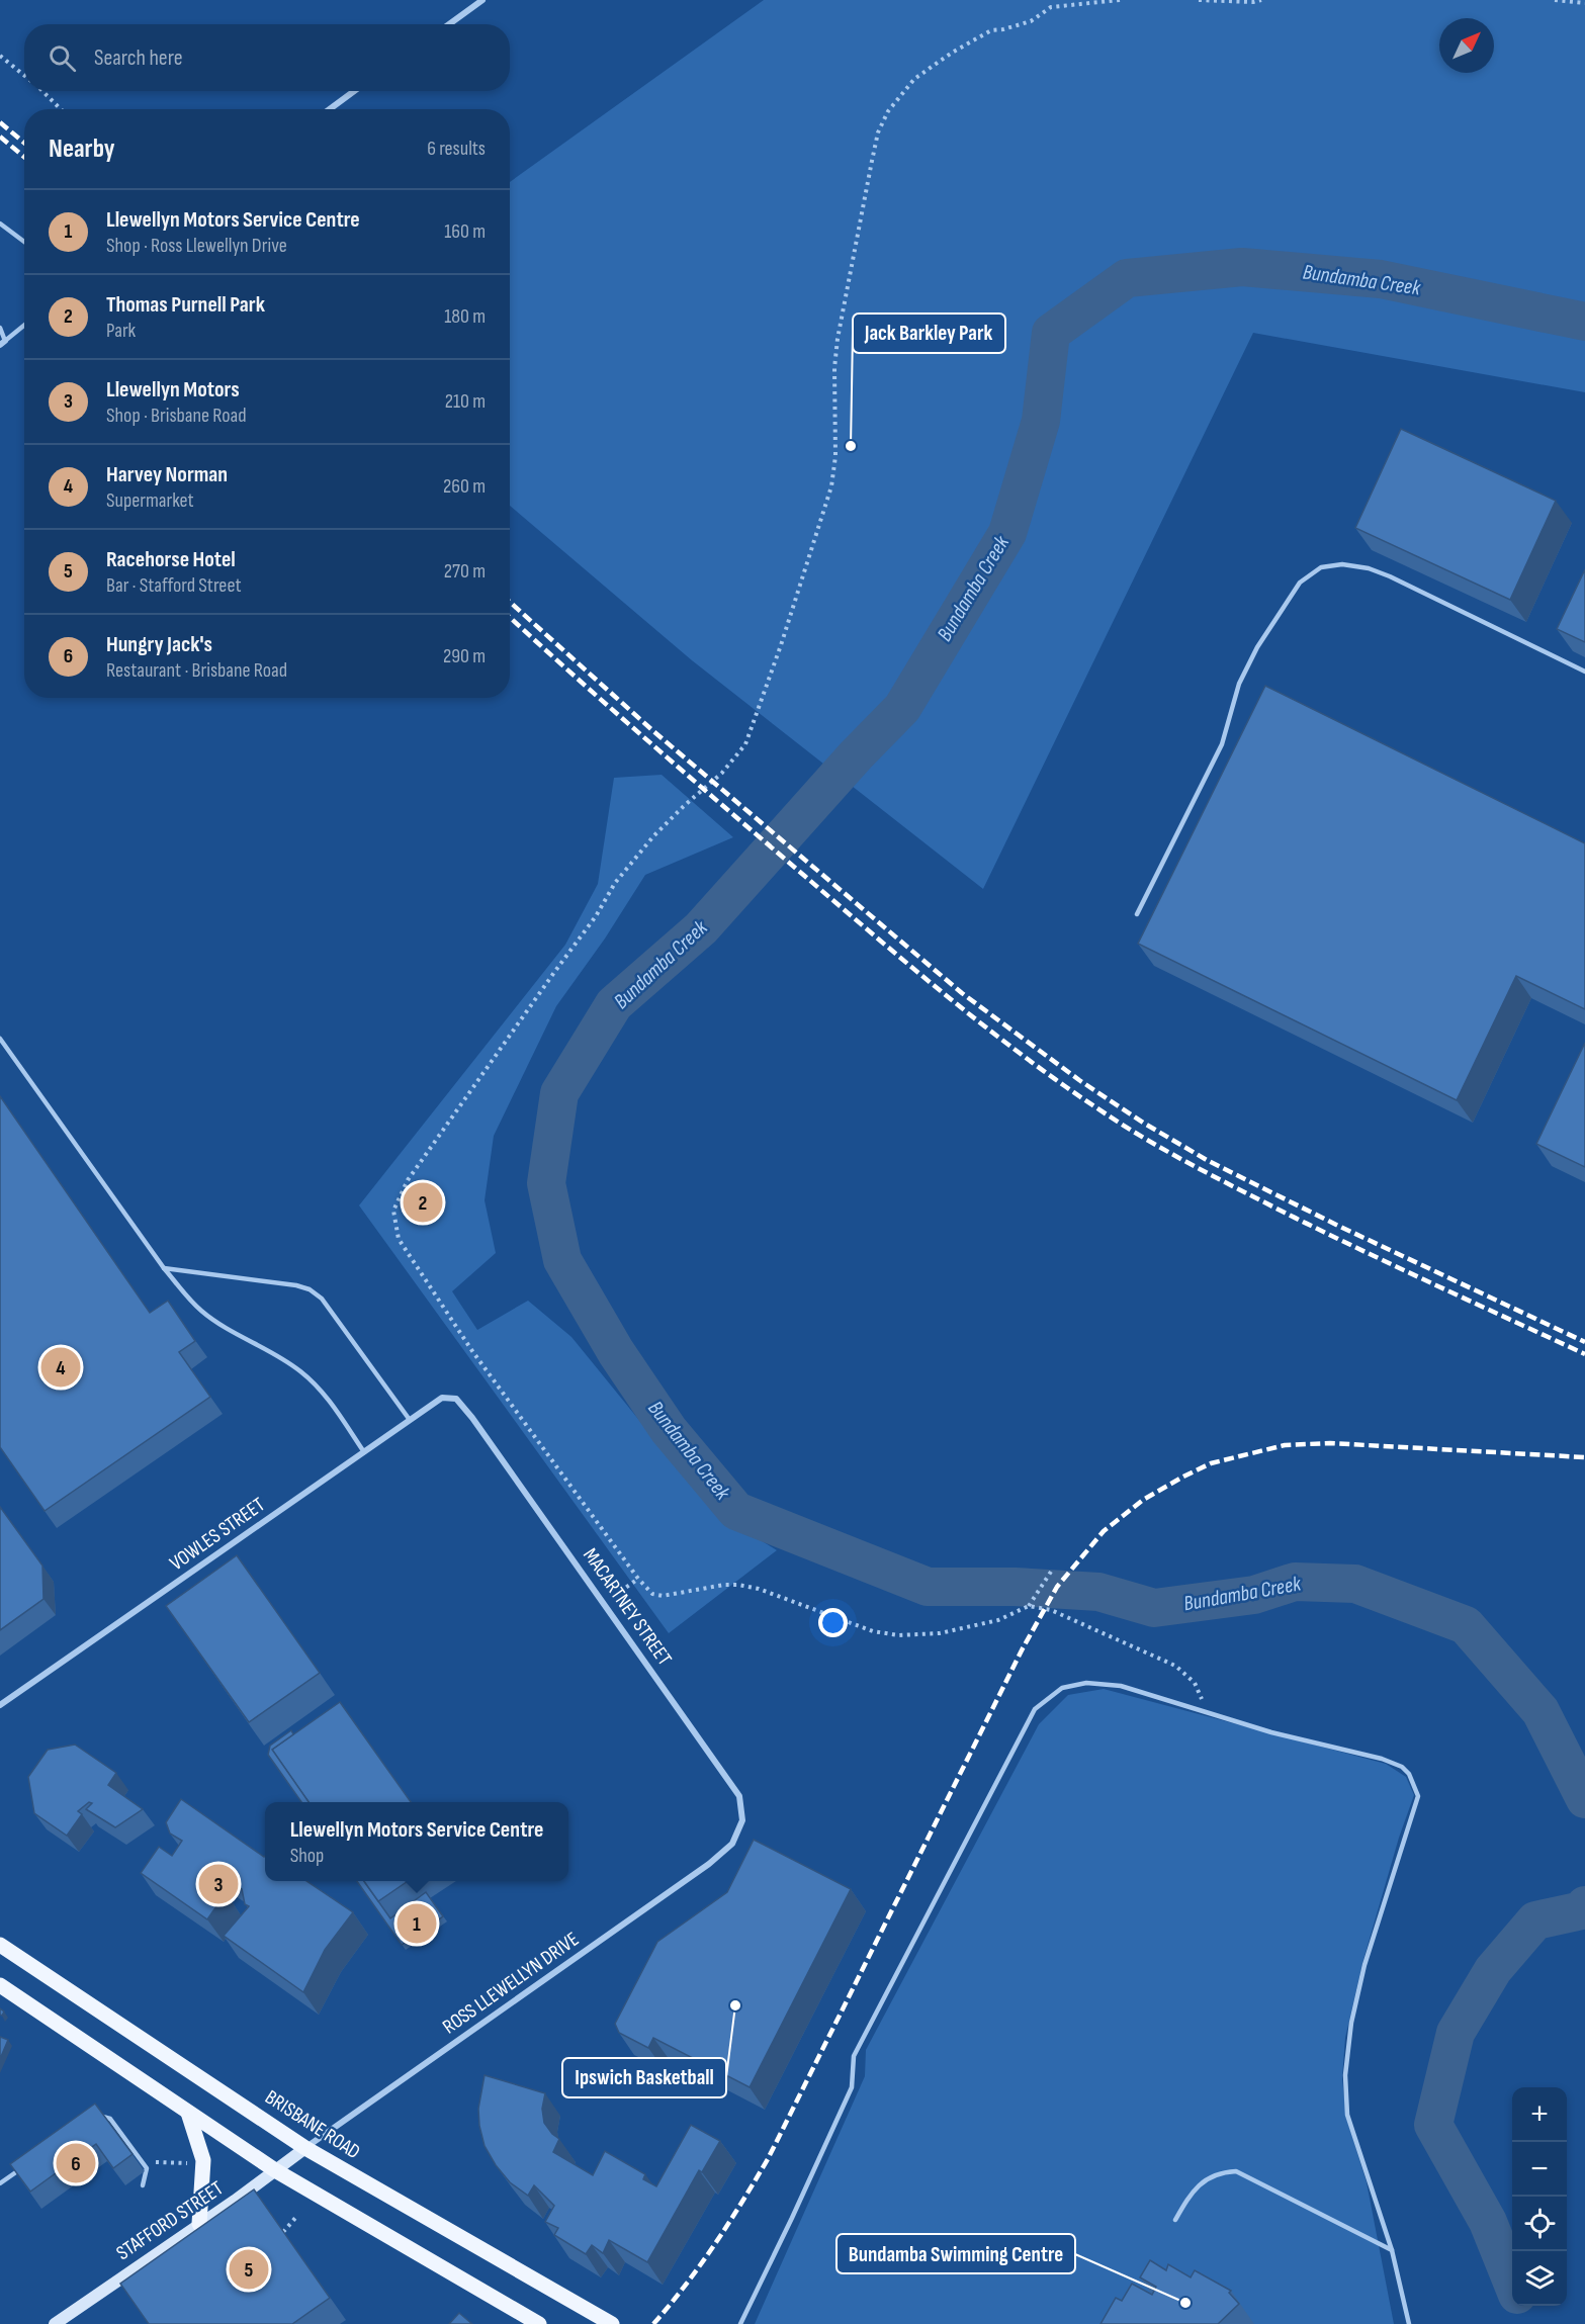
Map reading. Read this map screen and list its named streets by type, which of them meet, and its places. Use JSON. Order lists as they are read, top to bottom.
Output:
{
  "streets": {
    "main road": ["BRISBANE ROAD", "STAFFORD STREET"],
    "street": ["VOWLES STREET", "MACARTNEY STREET", "ROSS LLEWELLYN DRIVE"]
  },
  "crossings": [
    ["VOWLES STREET", "MACARTNEY STREET"],
    ["MACARTNEY STREET", "ROSS LLEWELLYN DRIVE"],
    ["ROSS LLEWELLYN DRIVE", "BRISBANE ROAD"],
    ["ROSS LLEWELLYN DRIVE", "STAFFORD STREET"],
    ["BRISBANE ROAD", "STAFFORD STREET"]
  ],
  "water": ["Bundamba Creek"],
  "places": ["Jack Barkley Park", "Ipswich Basketball", "Bundamba Swimming Centre"],
  "north": "top right",
  "page": {
    "search": "Search here",
    "heading": ["Nearby", "6 results"],
    "list": [
      {
        "mark": "1",
        "name": "Llewellyn Motors Service Centre",
        "note": "Shop · Ross Llewellyn Drive",
        "value": "160 m"
      },
      {
        "mark": "2",
        "name": "Thomas Purnell Park",
        "note": "Park",
        "value": "180 m"
      },
      {
        "mark": "3",
        "name": "Llewellyn Motors",
        "note": "Shop · Brisbane Road",
        "value": "210 m"
      },
      {
        "mark": "4",
        "name": "Harvey Norman",
        "note": "Supermarket",
        "value": "260 m"
      },
      {
        "mark": "5",
        "name": "Racehorse Hotel",
        "note": "Bar · Stafford Street",
        "value": "270 m"
      },
      {
        "mark": "6",
        "name": "Hungry Jack's",
        "note": "Restaurant · Brisbane Road",
        "value": "290 m"
      }
    ],
    "pins": [
      "2",
      "4",
      "3",
      "1",
      "6",
      "5"
    ],
    "popup": ["Llewellyn Motors Service Centre", "Shop"],
    "map_buttons": ["+", "−"]
  }
}
